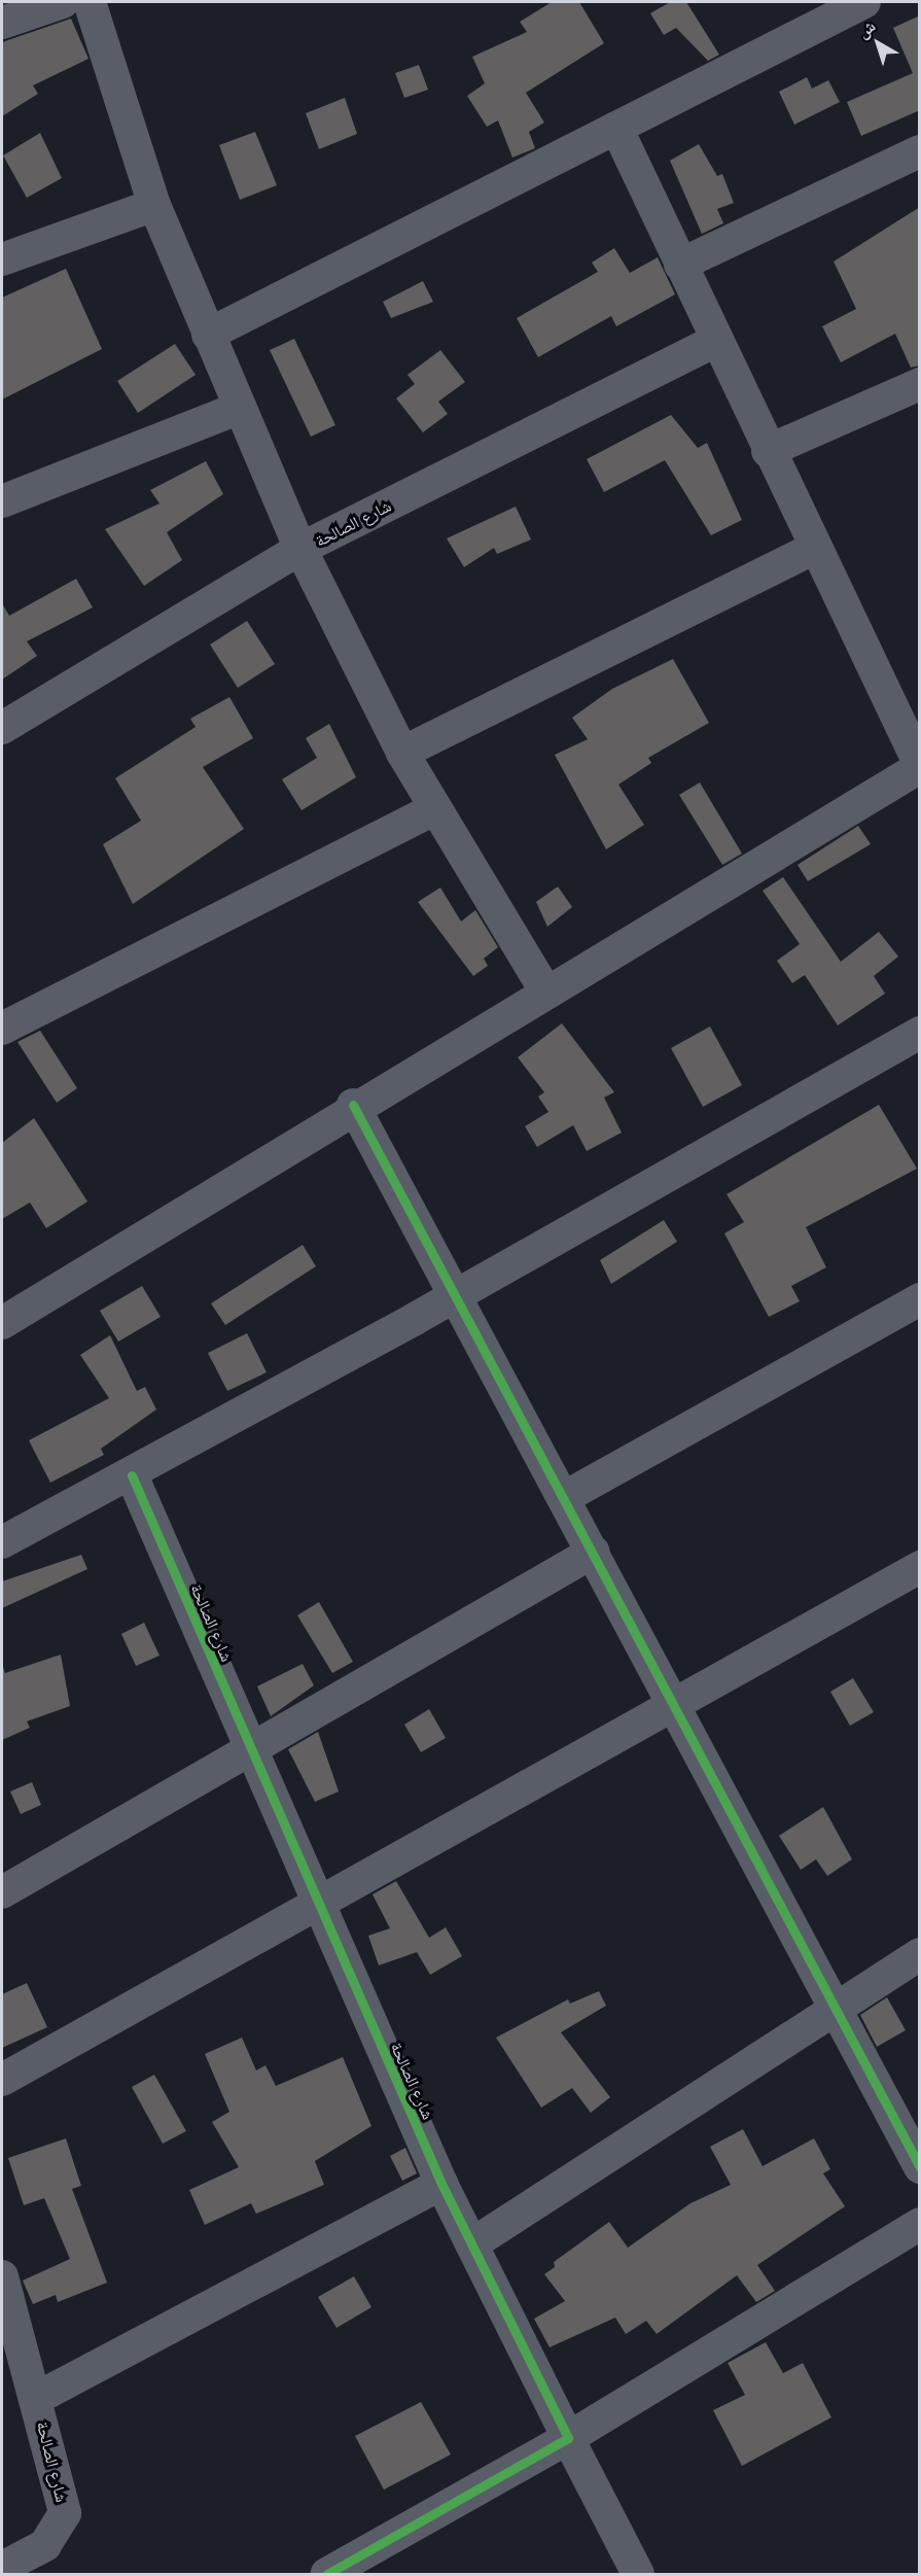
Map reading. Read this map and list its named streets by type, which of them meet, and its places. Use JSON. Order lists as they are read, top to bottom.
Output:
{
  "streets": {
    "street": ["شارع الصالحة"]
  },
  "north": "top left"
}
